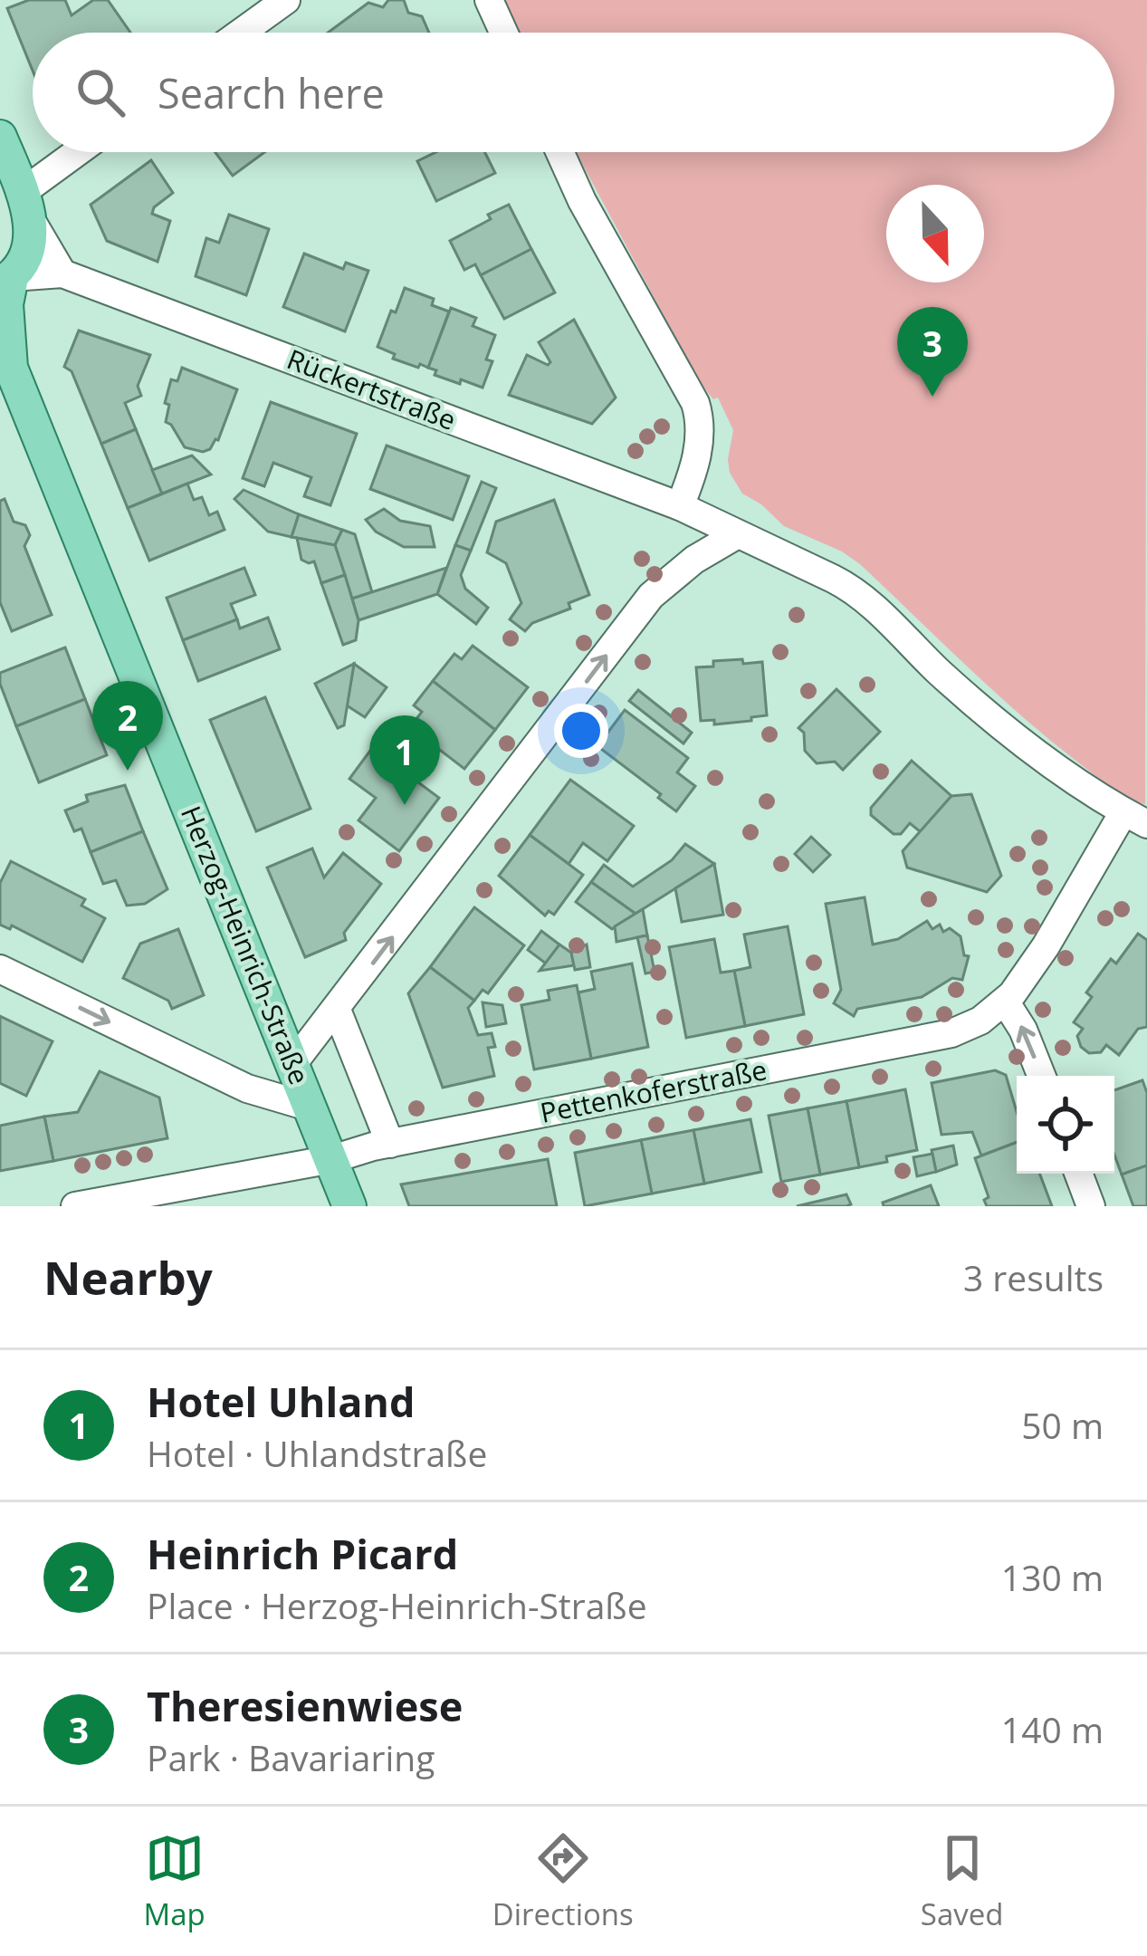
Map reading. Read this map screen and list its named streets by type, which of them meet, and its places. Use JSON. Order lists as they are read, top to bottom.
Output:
{
  "streets": {
    "main road": ["Herzog-Heinrich-Straße"],
    "street": ["Rückertstraße", "Pettenkoferstraße"]
  },
  "crossings": [
    ["Rückertstraße", "Herzog-Heinrich-Straße"],
    ["Rückertstraße", "Pettenkoferstraße"],
    ["Herzog-Heinrich-Straße", "Pettenkoferstraße"]
  ],
  "north": "bottom",
  "page": {
    "search": "Search here",
    "pins": ["3", "2", "1"],
    "heading": ["Nearby", "3 results"],
    "list": [
      {
        "mark": "1",
        "name": "Hotel Uhland",
        "note": "Hotel · Uhlandstraße",
        "value": "50 m"
      },
      {
        "mark": "2",
        "name": "Heinrich Picard",
        "note": "Place · Herzog-Heinrich-Straße",
        "value": "130 m"
      },
      {
        "mark": "3",
        "name": "Theresienwiese",
        "note": "Park · Bavariaring",
        "value": "140 m"
      }
    ],
    "nav": ["Map", "Directions", "Saved"]
  }
}
